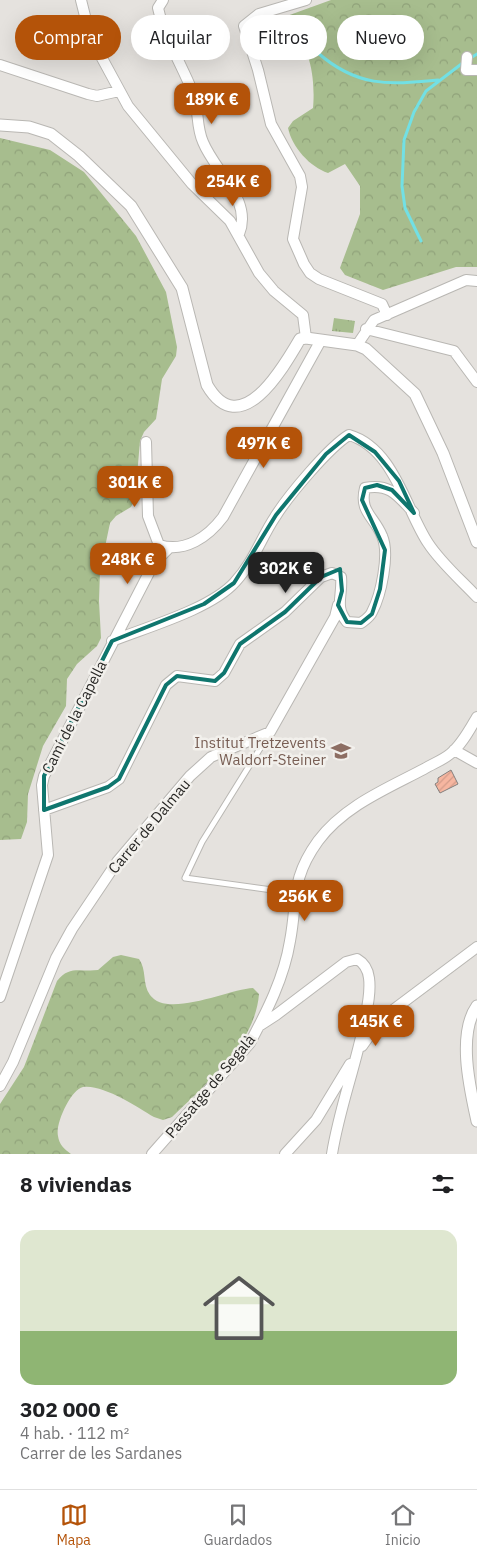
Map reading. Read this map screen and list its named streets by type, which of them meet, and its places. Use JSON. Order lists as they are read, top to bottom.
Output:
{
  "streets": {
    "street": ["Camí de la Capella", "Carrer de Dalmau", "Passatge de Segalà"]
  },
  "places": {
    "school or university": ["Institut Tretzevents Waldorf-Steiner"]
  },
  "page": {
    "chip": [
      "Comprar",
      "Alquilar",
      "Filtros",
      "Nuevo"
    ],
    "price": [
      "189K €",
      "254K €",
      "497K €",
      "301K €",
      "248K €",
      "302K €",
      "256K €",
      "145K €"
    ],
    "heading": "8 viviendas",
    "list": [
      {
        "name": "302 000 €",
        "note": "4 hab. · 112 m² · Carrer de les Sardanes"
      }
    ],
    "tabs": ["Mapa", "Guardados", "Inicio"]
  }
}
